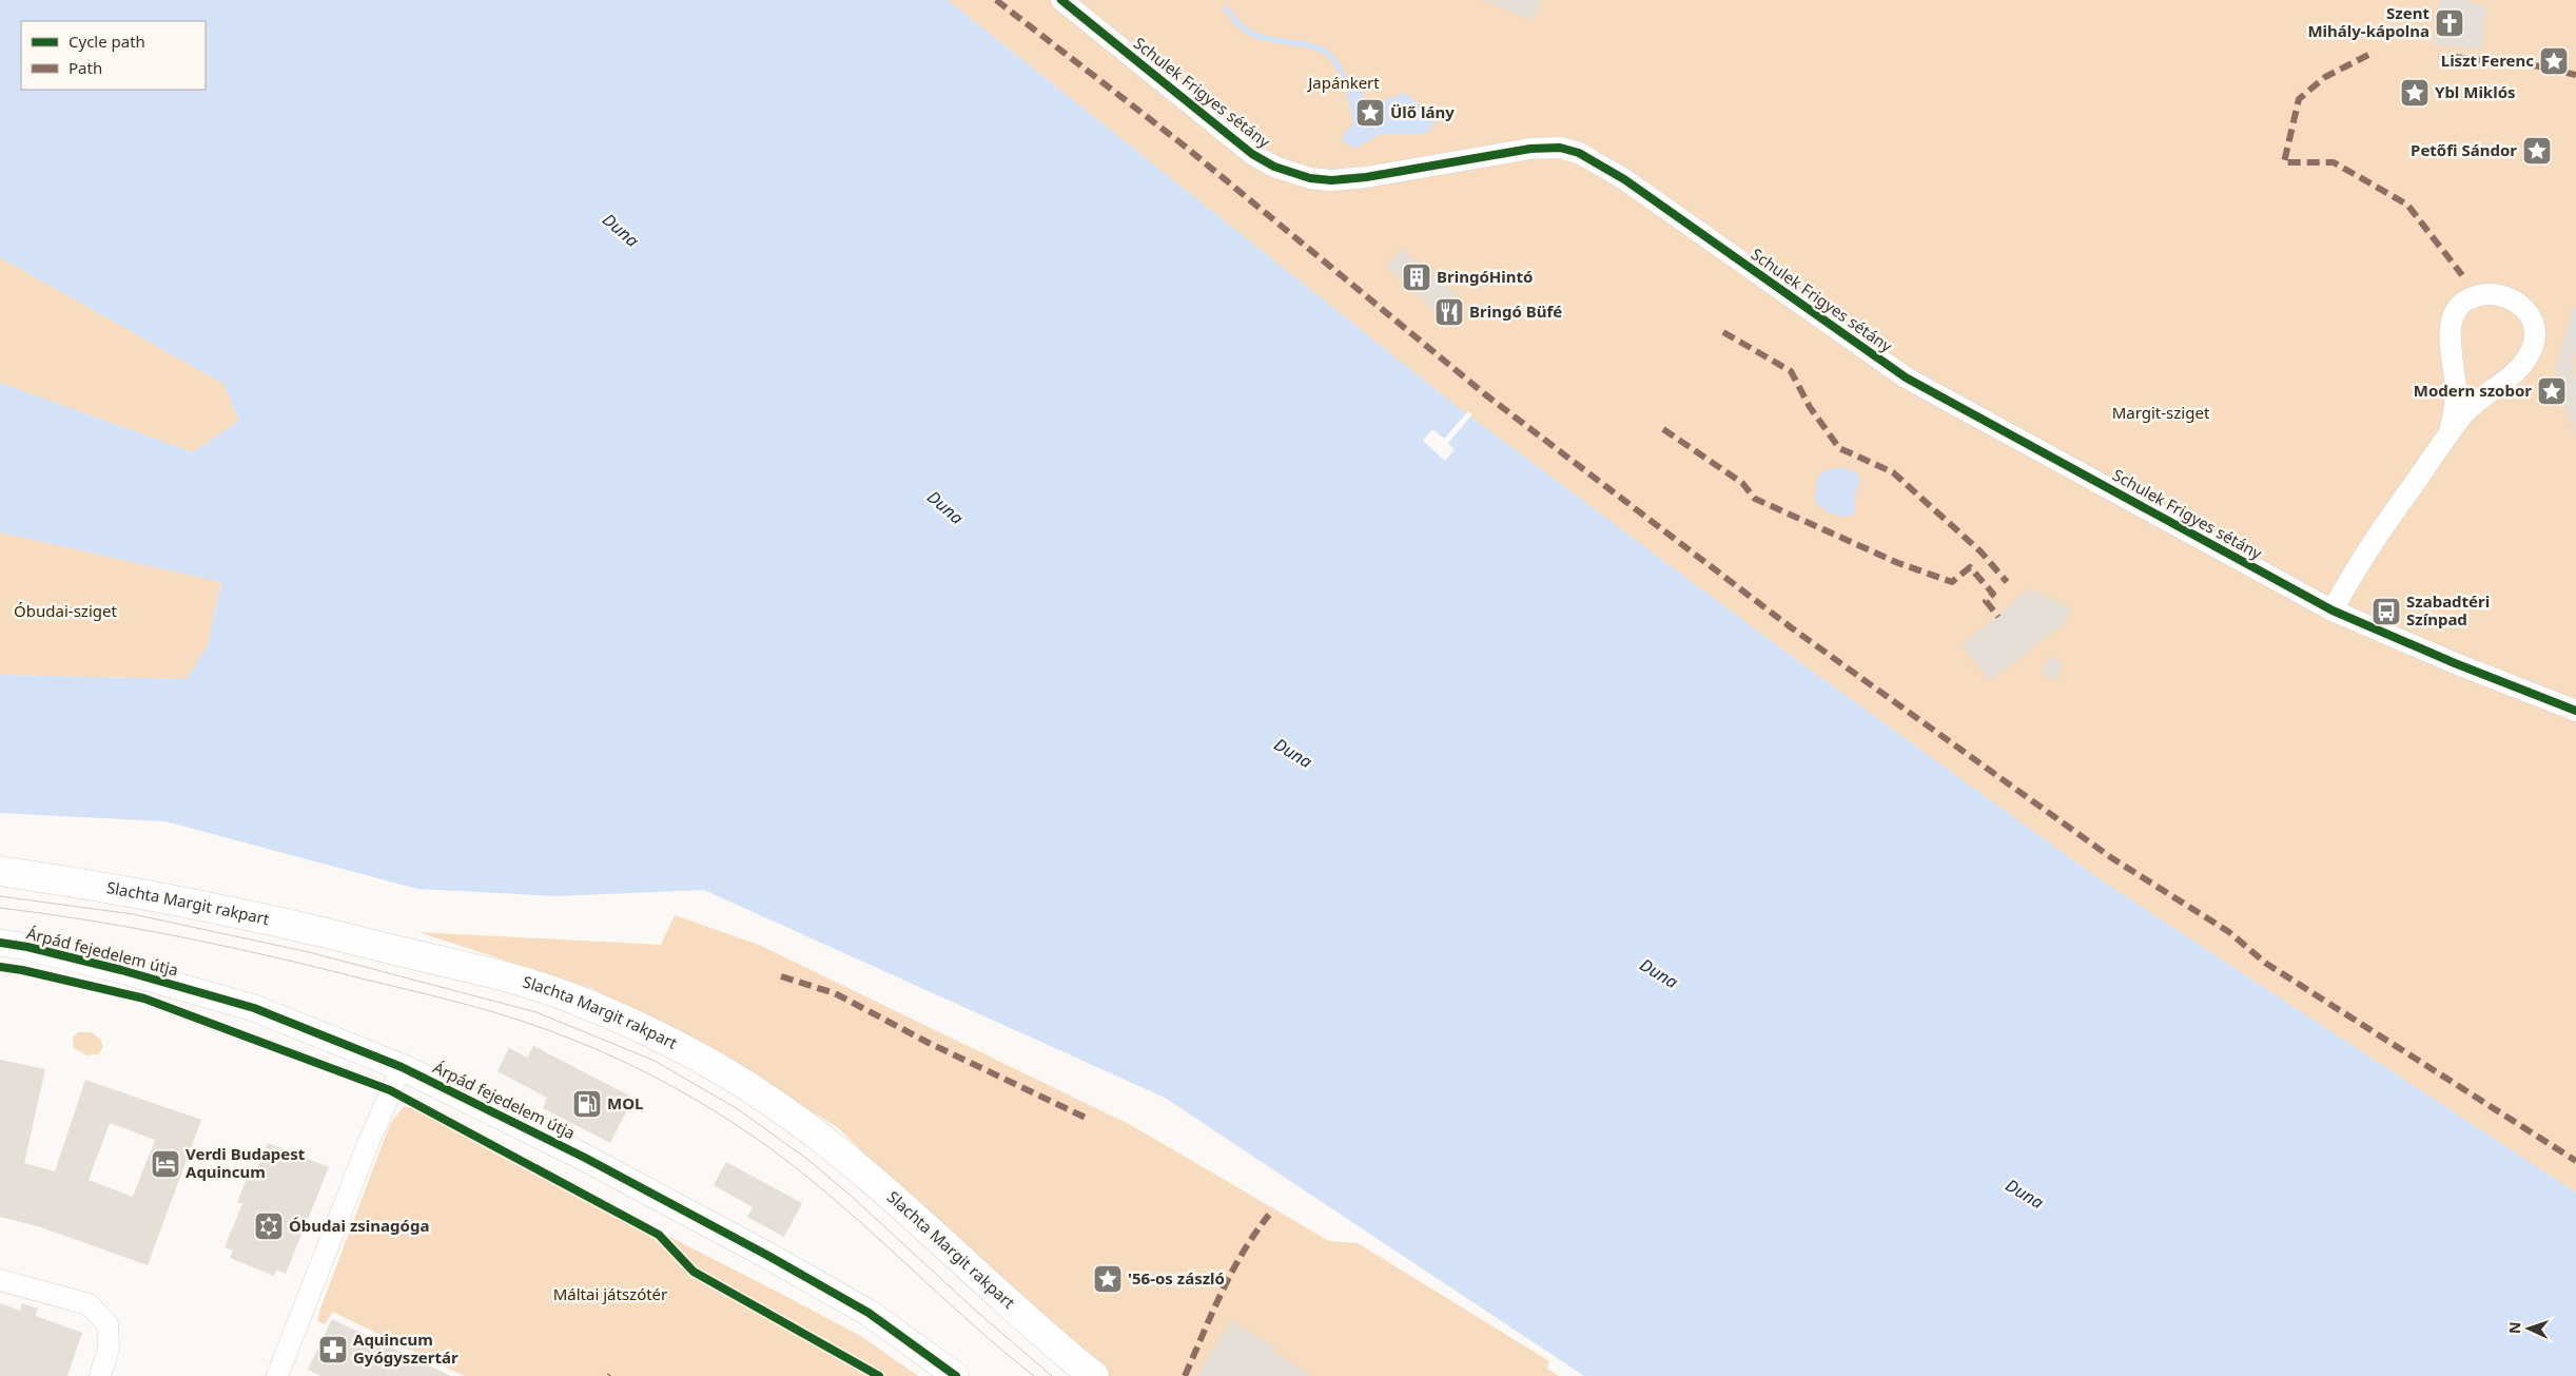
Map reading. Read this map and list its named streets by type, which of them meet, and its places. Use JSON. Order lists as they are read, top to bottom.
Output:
{
  "streets": {
    "main road": ["Slachta Margit rakpart"],
    "street": ["Schulek Frigyes sétány", "Árpád fejedelem útja"]
  },
  "water": ["Duna"],
  "parks": [
    "Japánkert",
    "Margit-sziget",
    "Óbudai-sziget",
    "Máltai játszótér"
  ],
  "places": {
    "church": ["Szent Mihály-kápolna"],
    "place": [
      "Liszt Ferenc",
      "Ybl Miklós",
      "Ülő lány",
      "Petőfi Sándor",
      "Modern szobor",
      "'56-os zászló"
    ],
    "building": ["BringóHintó"],
    "restaurant": ["Bringó Büfé"],
    "bus stop": ["Szabadtéri Színpad"],
    "fuel station": ["MOL"],
    "hotel": ["Verdi Budapest Aquincum"],
    "synagogue": ["Óbudai zsinagóga"],
    "pharmacy": ["Aquincum Gyógyszertár"]
  },
  "legend": ["Cycle path", "Path"],
  "north": "left"
}
